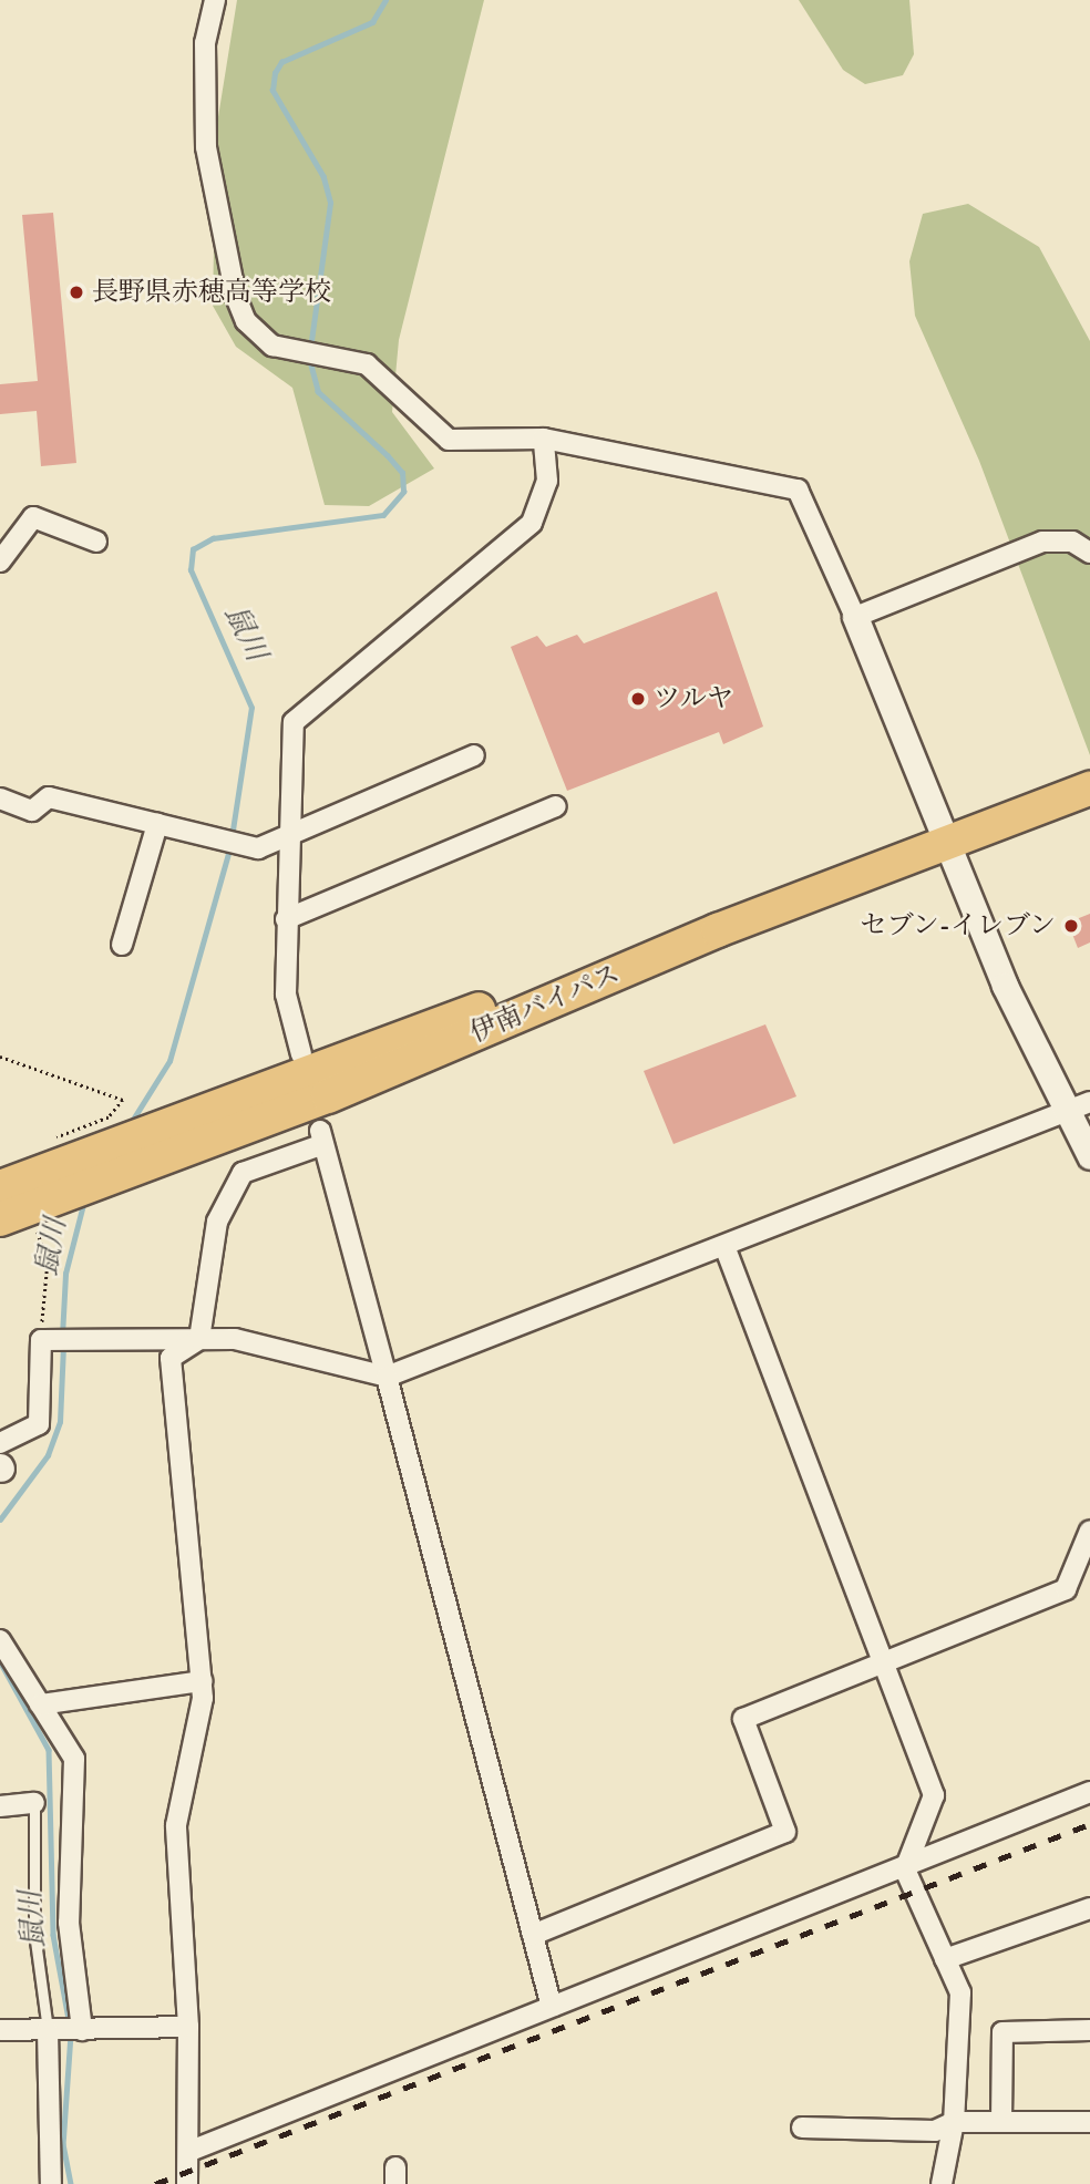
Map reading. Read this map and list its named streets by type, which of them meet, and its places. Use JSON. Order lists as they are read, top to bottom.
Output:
{
  "streets": {
    "highway": ["伊南バイパス"]
  },
  "water": ["鼠川"],
  "places": ["長野県赤穂高等学校", "ツルヤ", "セブン-イレブン"]
}
